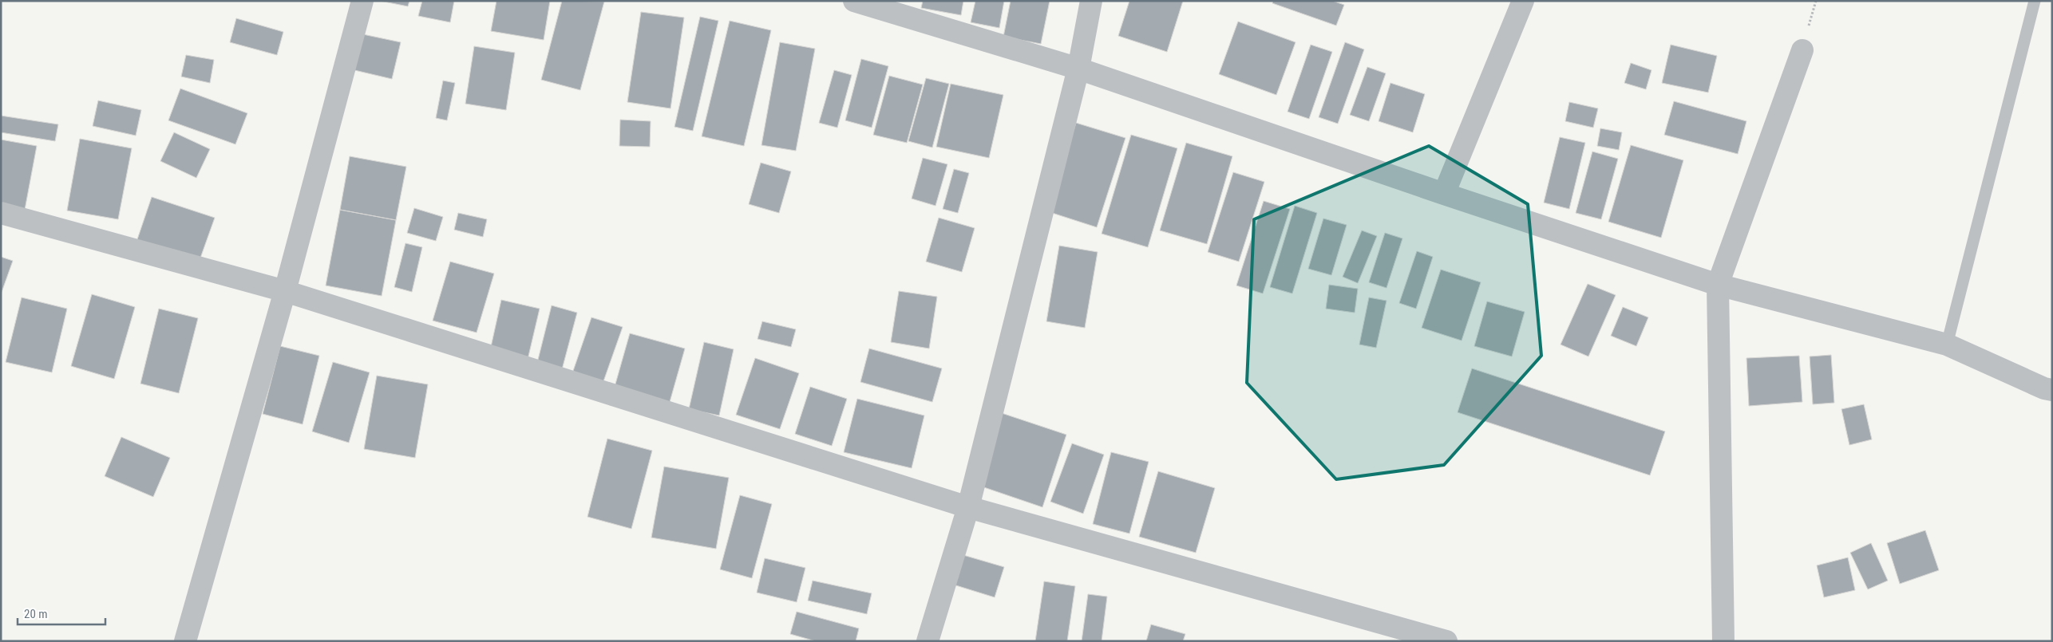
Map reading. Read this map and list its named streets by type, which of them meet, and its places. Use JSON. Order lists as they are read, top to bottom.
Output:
{
  "scale_bar": "20 m"
}
